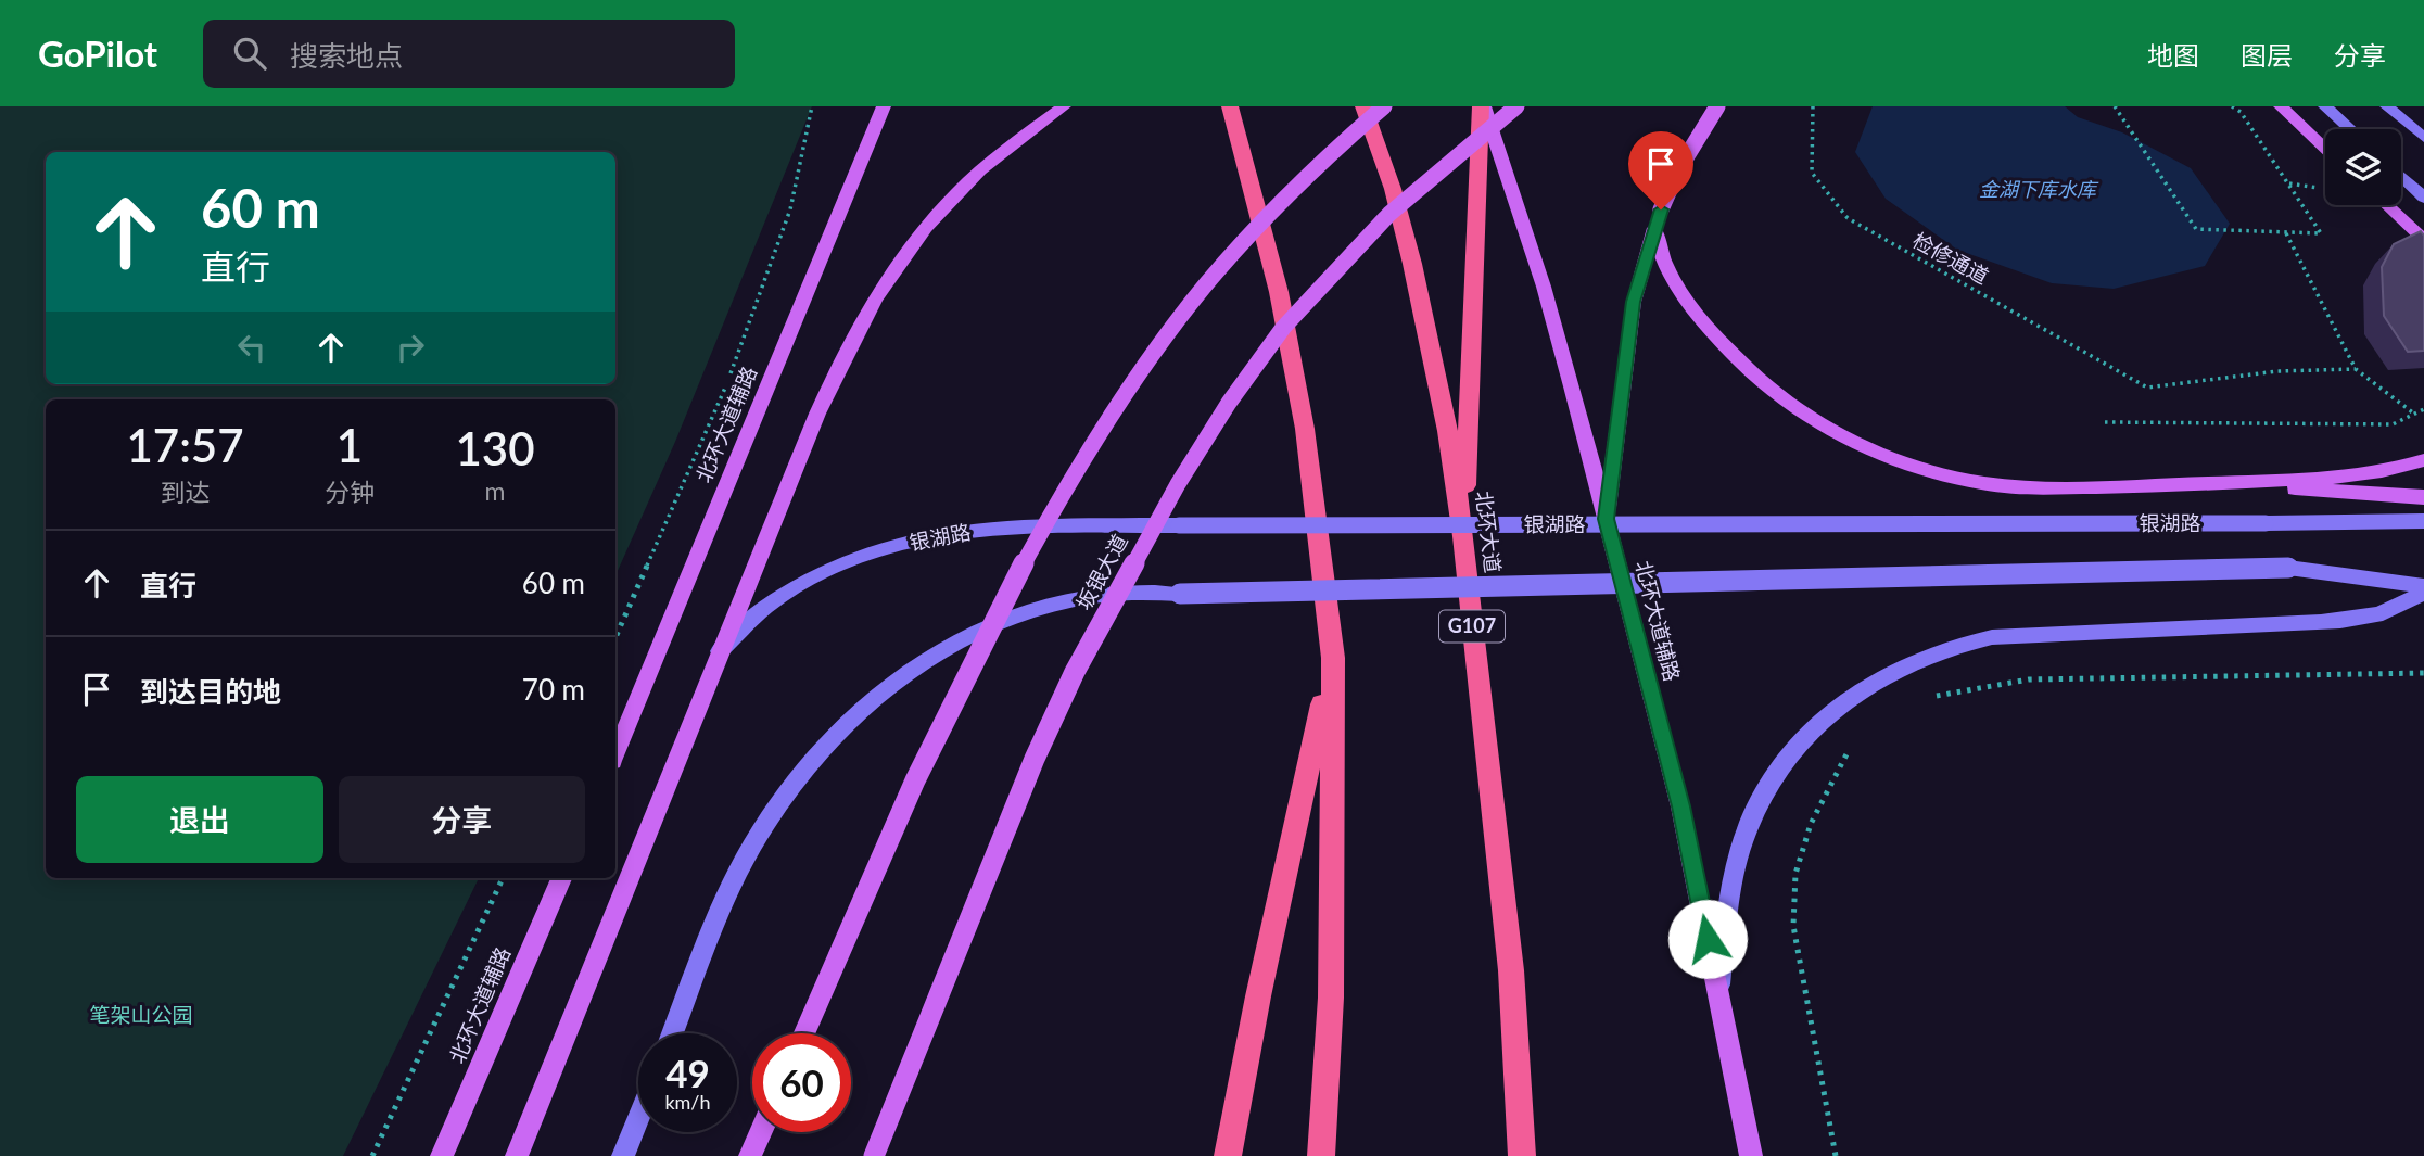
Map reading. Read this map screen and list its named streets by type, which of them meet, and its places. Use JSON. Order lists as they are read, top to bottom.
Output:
{
  "streets": {
    "highway": ["北环大道", "G107"],
    "main road": ["北环大道辅路", "坂银大道"],
    "street": ["银湖路"],
    "path": ["检修通道"]
  },
  "water": ["金湖下库水库"],
  "parks": ["笔架山公园"],
  "page": {
    "header": "GoPilot",
    "search": "搜索地点",
    "nav": ["地图", "图层", "分享"],
    "turn": ["60 m", "直行"],
    "eta": [
      "17:57",
      "到达",
      "1",
      "分钟",
      "130",
      "m"
    ],
    "list": [
      {
        "name": "直行",
        "value": "60 m"
      },
      {
        "name": "到达目的地",
        "value": "70 m"
      }
    ],
    "buttons": ["退出", "分享"],
    "speed": "49 km/h",
    "limit": "60"
  }
}
